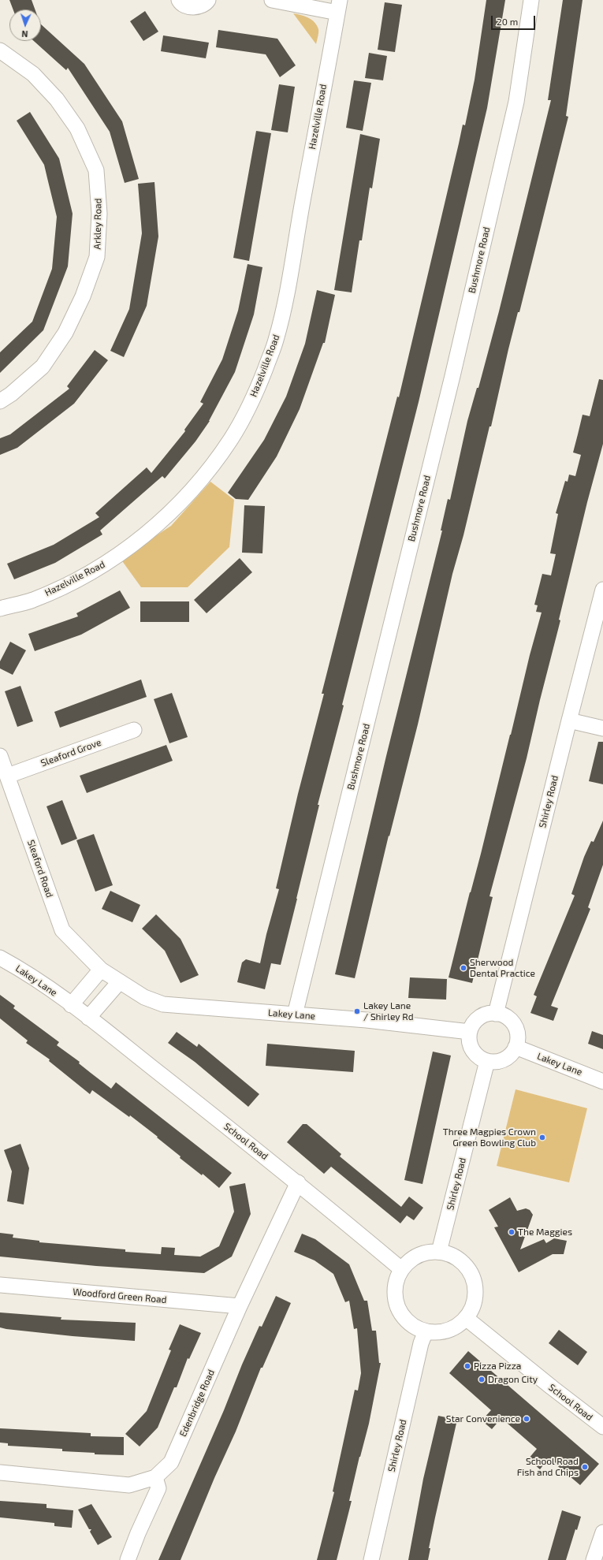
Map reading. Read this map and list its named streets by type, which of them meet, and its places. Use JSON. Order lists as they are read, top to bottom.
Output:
{
  "streets": {
    "street": [
      "Hazelville Road",
      "Arkley Road",
      "Bushmore Road",
      "Sleaford Grove",
      "Shirley Road",
      "Sleaford Road",
      "Lakey Lane",
      "School Road",
      "Woodford Green Road",
      "Edenbridge Road"
    ]
  },
  "crossings": [
    ["Bushmore Road", "Lakey Lane"],
    ["Sleaford Grove", "Sleaford Road"],
    ["Shirley Road", "Lakey Lane"],
    ["Shirley Road", "School Road"],
    ["Sleaford Road", "Lakey Lane"],
    ["Lakey Lane", "School Road"],
    ["School Road", "Edenbridge Road"],
    ["Woodford Green Road", "Edenbridge Road"]
  ],
  "places": [
    "Sherwood Dental Practice",
    "Lakey Lane / Shirley Rd",
    "Three Magpies Crown Green Bowling Club",
    "The Maggies",
    "Pizza Pizza",
    "Dragon City",
    "Star Convenience",
    "School Road Fish and Chips"
  ],
  "scale_bar": "20 m",
  "north": "bottom"
}
